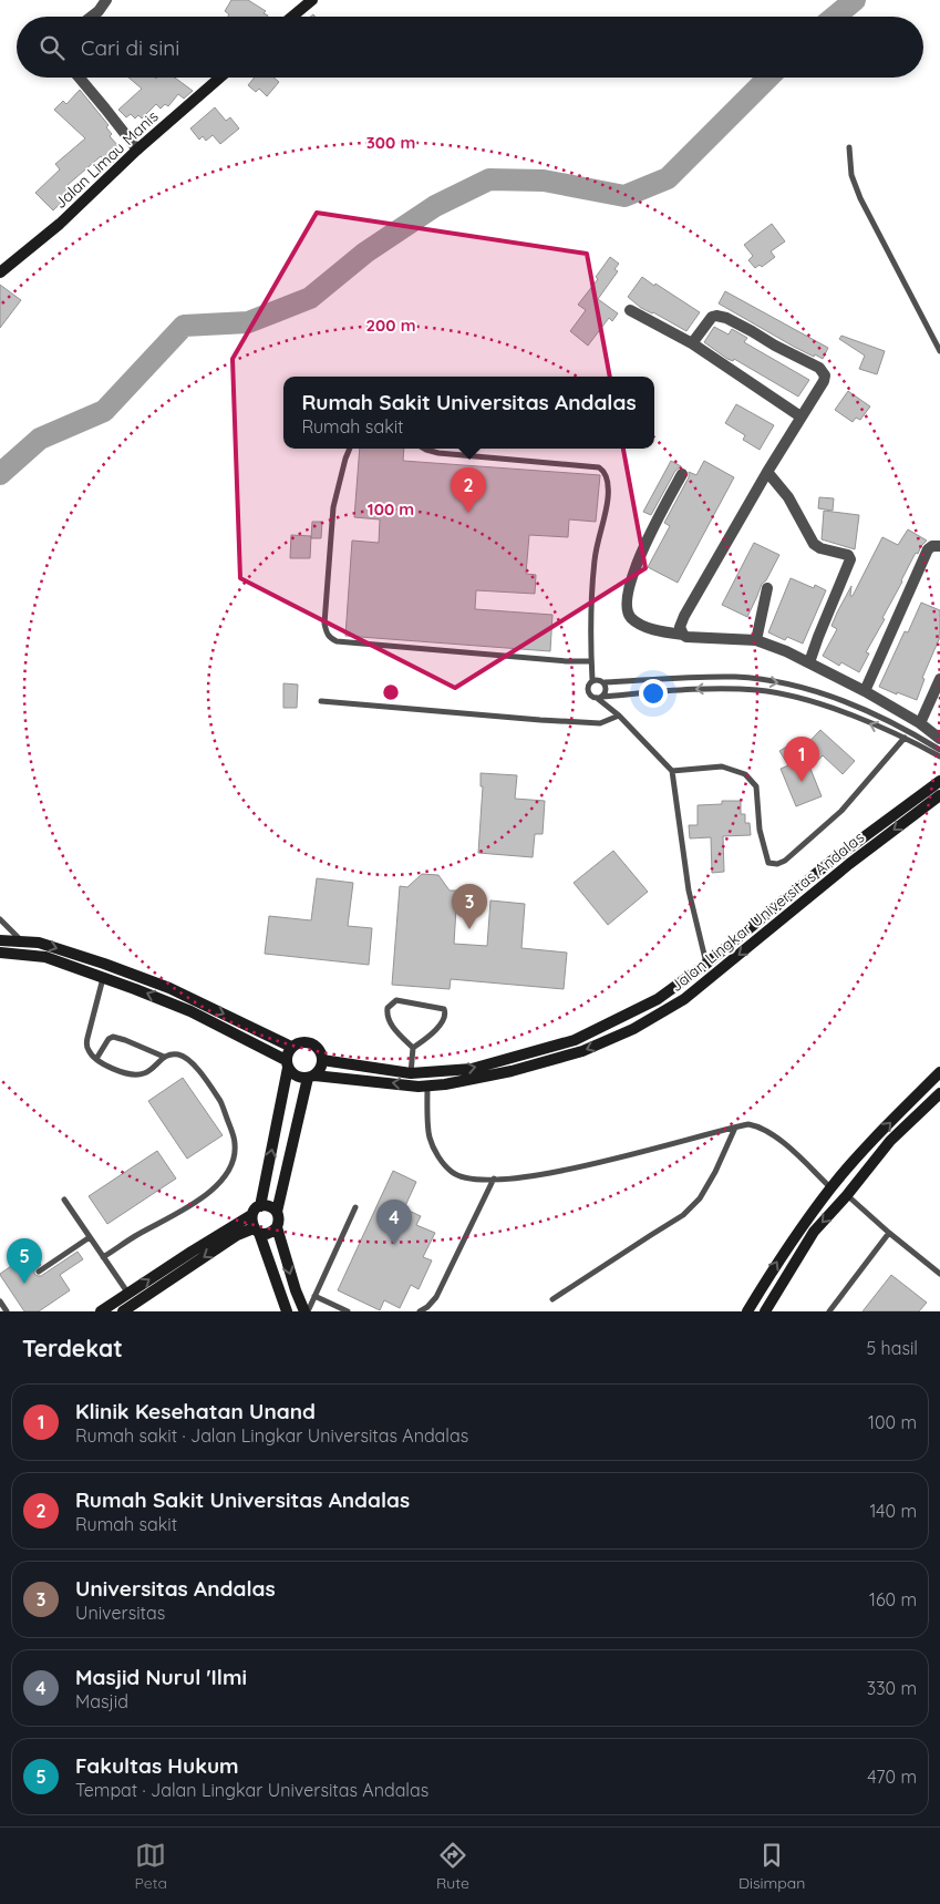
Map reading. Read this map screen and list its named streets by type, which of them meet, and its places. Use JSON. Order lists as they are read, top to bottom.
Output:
{
  "streets": {
    "street": ["Jalan Limau Manis", "Jalan Lingkar Universitas Andalas"]
  },
  "page": {
    "search": "Cari di sini",
    "popup": ["Rumah Sakit Universitas Andalas", "Rumah sakit"],
    "pins": [
      "2",
      "1",
      "3",
      "4",
      "5"
    ],
    "heading": ["Terdekat", "5 hasil"],
    "list": [
      {
        "mark": "1",
        "name": "Klinik Kesehatan Unand",
        "note": "Rumah sakit · Jalan Lingkar Universitas Andalas",
        "value": "100 m"
      },
      {
        "mark": "2",
        "name": "Rumah Sakit Universitas Andalas",
        "note": "Rumah sakit",
        "value": "140 m"
      },
      {
        "mark": "3",
        "name": "Universitas Andalas",
        "note": "Universitas",
        "value": "160 m"
      },
      {
        "mark": "4",
        "name": "Masjid Nurul 'Ilmi",
        "note": "Masjid",
        "value": "330 m"
      },
      {
        "mark": "5",
        "name": "Fakultas Hukum",
        "note": "Tempat · Jalan Lingkar Universitas Andalas",
        "value": "470 m"
      }
    ],
    "nav": ["Peta", "Rute", "Disimpan"]
  },
  "rings": ["300 m", "200 m", "100 m"]
}
